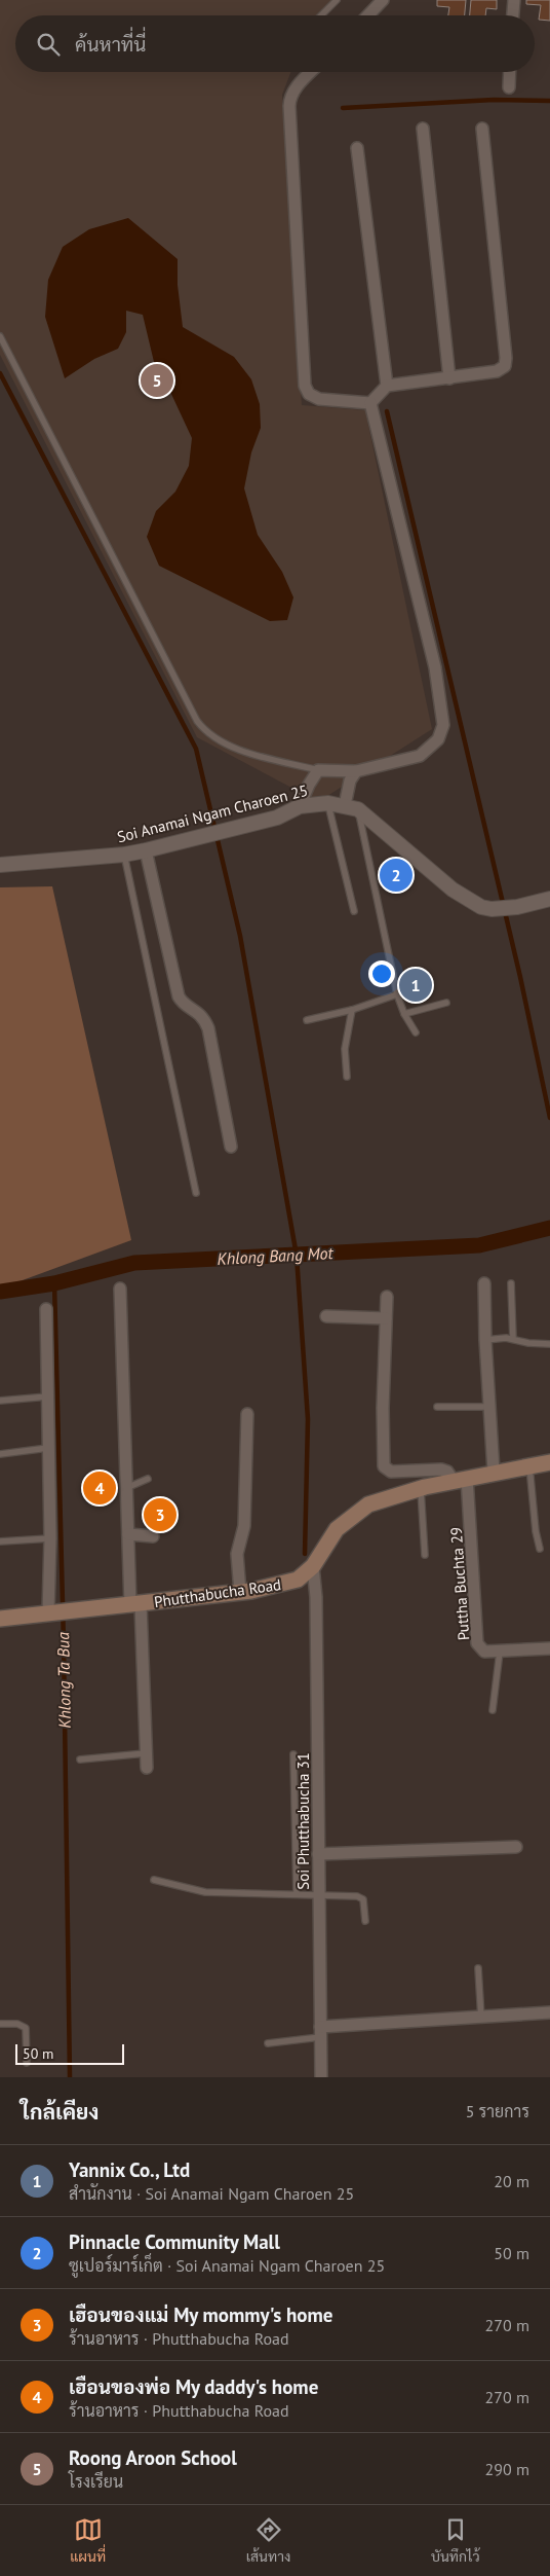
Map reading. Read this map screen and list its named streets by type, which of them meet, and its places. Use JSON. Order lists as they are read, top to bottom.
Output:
{
  "streets": {
    "main road": ["Phutthabucha Road"],
    "street": ["Soi Anamai Ngam Charoen 25", "Puttha Buchta 29", "Soi Phutthabucha 31"]
  },
  "crossings": [
    ["Puttha Buchta 29", "Phutthabucha Road"],
    ["Phutthabucha Road", "Soi Phutthabucha 31"]
  ],
  "water": ["Khlong Bang Mot", "Khlong Ta Bua"],
  "scale_bar": "50 m",
  "page": {
    "search": "ค้นหาที่นี่",
    "pins": [
      "5",
      "2",
      "1",
      "4",
      "3"
    ],
    "scale": "50 m",
    "heading": ["ใกล้เคียง", "5 รายการ"],
    "list": [
      {
        "mark": "1",
        "name": "Yannix Co., Ltd",
        "note": "สำนักงาน · Soi Anamai Ngam Charoen 25",
        "value": "20 m"
      },
      {
        "mark": "2",
        "name": "Pinnacle Community Mall",
        "note": "ซูเปอร์มาร์เก็ต · Soi Anamai Ngam Charoen 25",
        "value": "50 m"
      },
      {
        "mark": "3",
        "name": "เฮือนของแม่ My mommy's home",
        "note": "ร้านอาหาร · Phutthabucha Road",
        "value": "270 m"
      },
      {
        "mark": "4",
        "name": "เฮือนของพ่อ My daddy's home",
        "note": "ร้านอาหาร · Phutthabucha Road",
        "value": "270 m"
      },
      {
        "mark": "5",
        "name": "Roong Aroon School",
        "note": "โรงเรียน",
        "value": "290 m"
      }
    ],
    "nav": ["แผนที่", "เส้นทาง", "บันทึกไว้"]
  }
}
